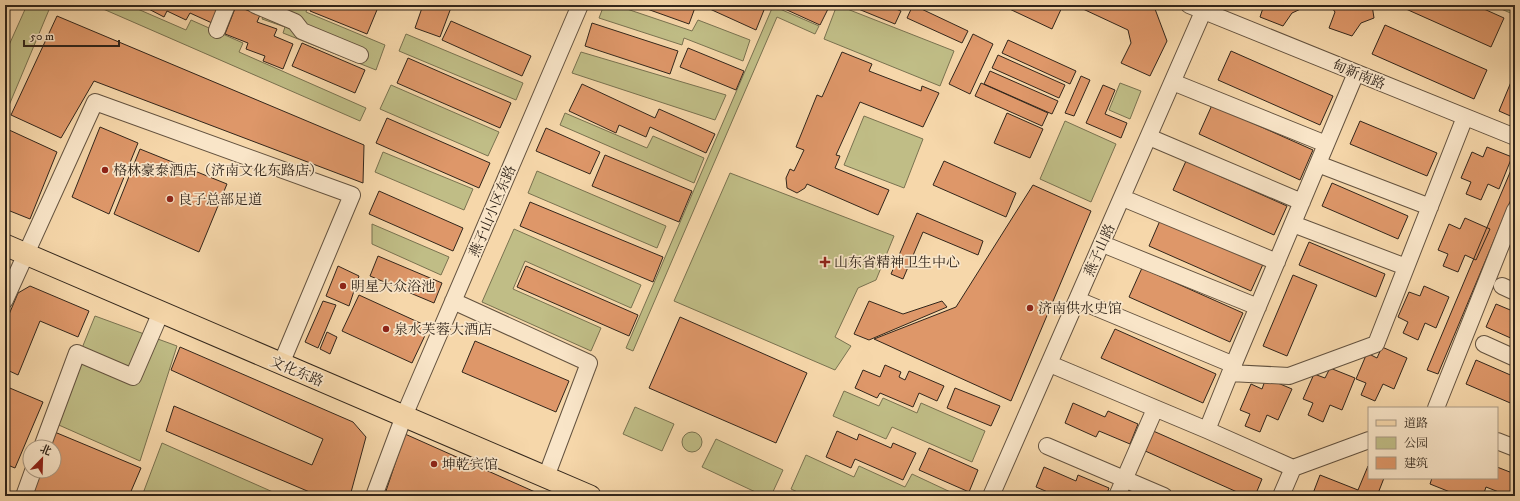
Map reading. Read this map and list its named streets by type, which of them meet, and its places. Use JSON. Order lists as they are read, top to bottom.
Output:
{
  "streets": {
    "main road": ["文化东路"],
    "street": ["甸新南路", "燕子山小区东路", "燕子山路"]
  },
  "crossings": [
    ["甸新南路", "燕子山路"],
    ["燕子山小区东路", "文化东路"]
  ],
  "places": {
    "other": [
      "格林豪泰酒店（济南文化东路店）",
      "良子总部足道",
      "明星大众浴池",
      "济南供水史馆",
      "泉水芙蓉大酒店",
      "坤乾宾馆"
    ],
    "health": ["山东省精神卫生中心"]
  },
  "legend": ["道路", "公园", "建筑"],
  "scale_bar": "50 m",
  "north": "top right"
}
